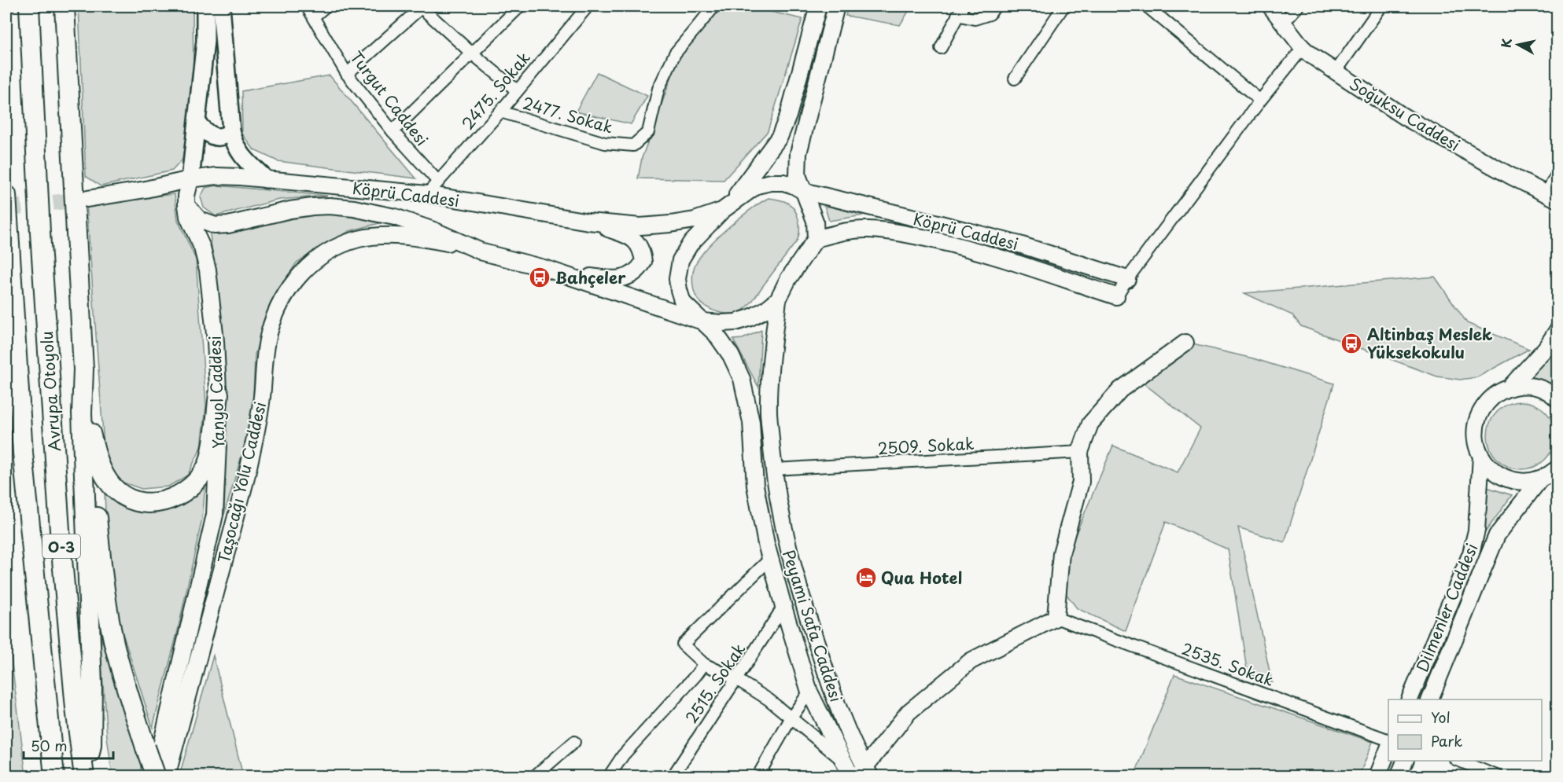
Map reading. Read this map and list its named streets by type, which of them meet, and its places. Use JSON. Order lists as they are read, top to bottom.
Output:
{
  "streets": {
    "highway": ["Avrupa Otoyolu", "O-3"],
    "main road": [
      "Soğuksu Caddesi",
      "Köprü Caddesi",
      "Yanyol Caddesi",
      "Taşocağı Yolu Caddesi",
      "Dilmenler Caddesi",
      "Peyami Safa Caddesi"
    ],
    "street": [
      "2475. Sokak",
      "Turgut Caddesi",
      "2477. Sokak",
      "2509. Sokak",
      "2535. Sokak",
      "2515. Sokak"
    ]
  },
  "crossings": [
    ["2475. Sokak", "Turgut Caddesi"],
    ["2475. Sokak", "2477. Sokak"],
    ["2475. Sokak", "Köprü Caddesi"],
    ["Köprü Caddesi", "Yanyol Caddesi"],
    ["Köprü Caddesi", "Taşocağı Yolu Caddesi"],
    ["Köprü Caddesi", "Peyami Safa Caddesi"],
    ["2509. Sokak", "Peyami Safa Caddesi"]
  ],
  "places": {
    "bus stop": ["Bahçeler", "Altinbaş Meslek Yüksekokulu"],
    "hotel": ["Qua Hotel"]
  },
  "legend": ["Yol", "Park"],
  "scale_bar": "50 m",
  "north": "left"
}
